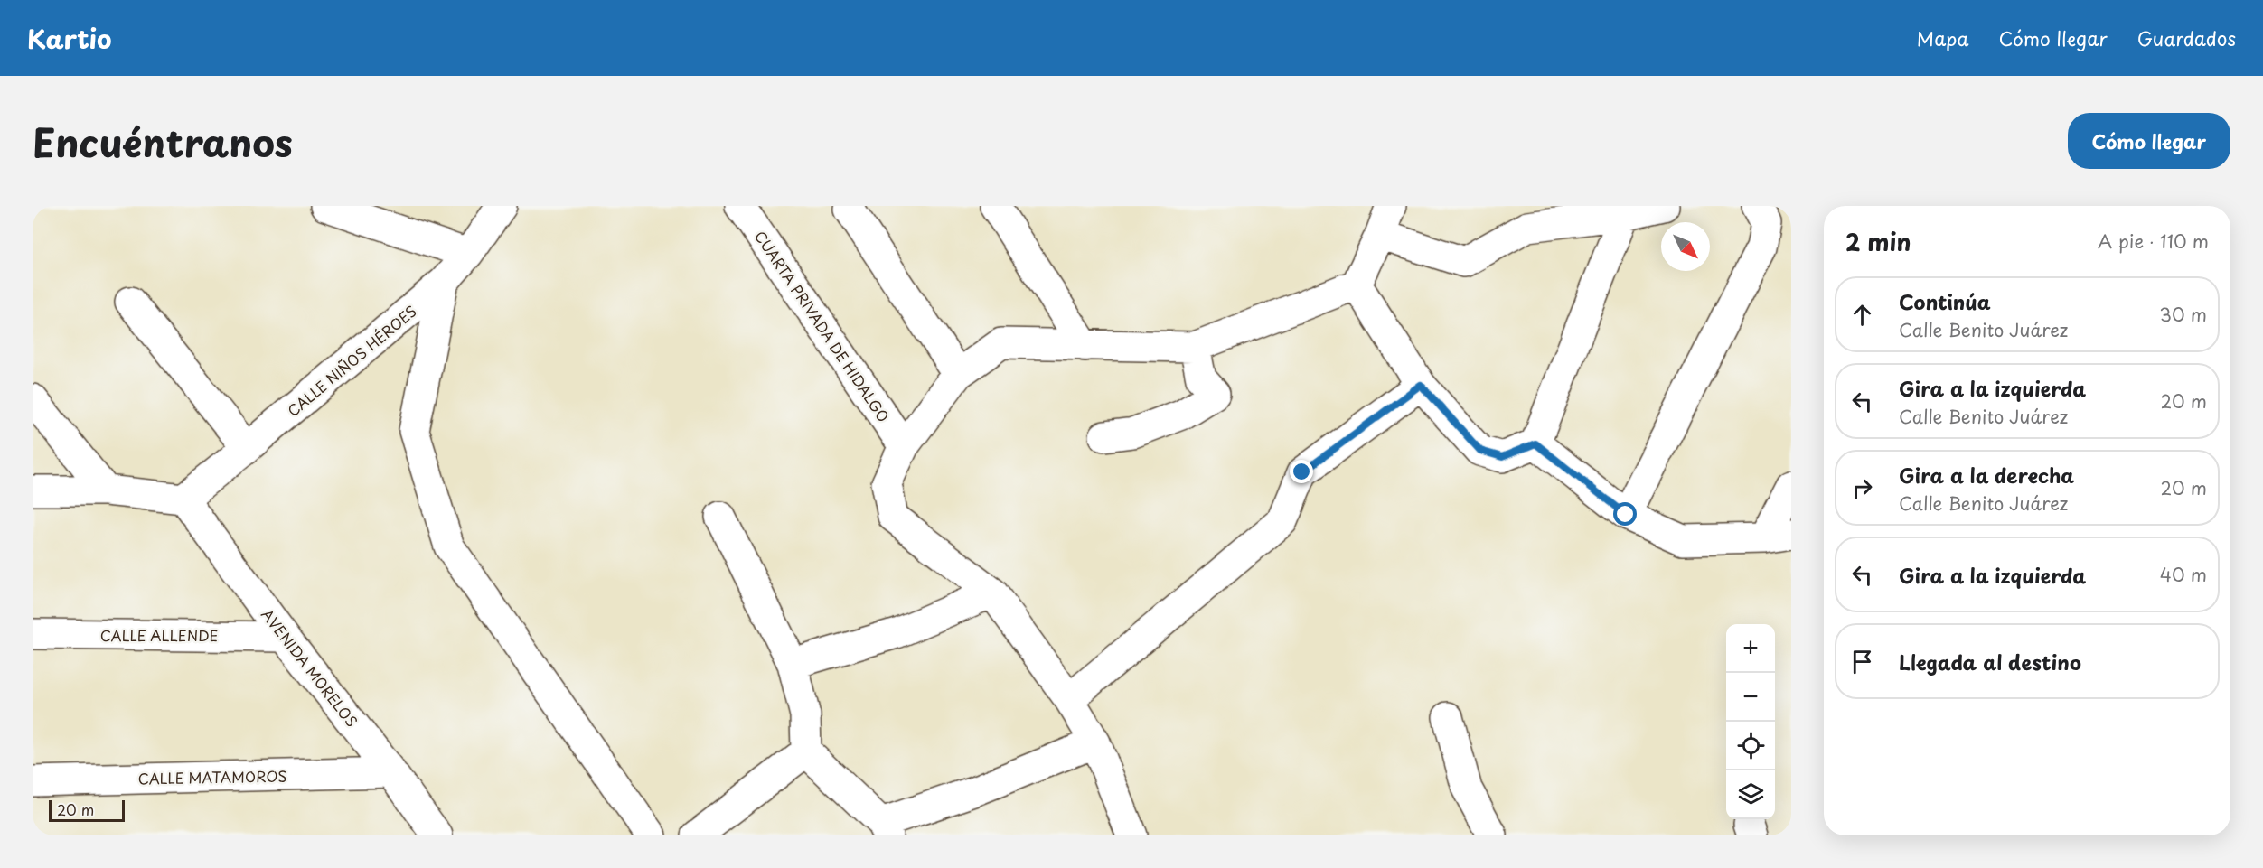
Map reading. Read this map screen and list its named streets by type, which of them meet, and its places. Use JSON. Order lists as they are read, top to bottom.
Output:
{
  "streets": {
    "street": [
      "CUARTA PRIVADA DE HIDALGO",
      "CALLE NIÑOS HÉROES",
      "CALLE ALLENDE",
      "AVENIDA MORELOS",
      "CALLE MATAMOROS"
    ]
  },
  "crossings": [
    ["CALLE NIÑOS HÉROES", "AVENIDA MORELOS"],
    ["CALLE ALLENDE", "AVENIDA MORELOS"],
    ["AVENIDA MORELOS", "CALLE MATAMOROS"]
  ],
  "scale_bar": "20 m",
  "north": "bottom right",
  "page": {
    "header": "Kartio",
    "nav": ["Mapa", "Cómo llegar", "Guardados"],
    "title": "Encuéntranos",
    "buttons": "Cómo llegar",
    "heading": ["2 min", "A pie · 110 m"],
    "list": [
      ["Continúa", "Calle Benito Juárez", "30 m"],
      ["Gira a la izquierda", "Calle Benito Juárez", "20 m"],
      ["Gira a la derecha", "Calle Benito Juárez", "20 m"],
      ["Gira a la izquierda", "40 m"],
      "Llegada al destino"
    ],
    "map_buttons": ["+", "−"],
    "scale": "20 m"
  }
}
